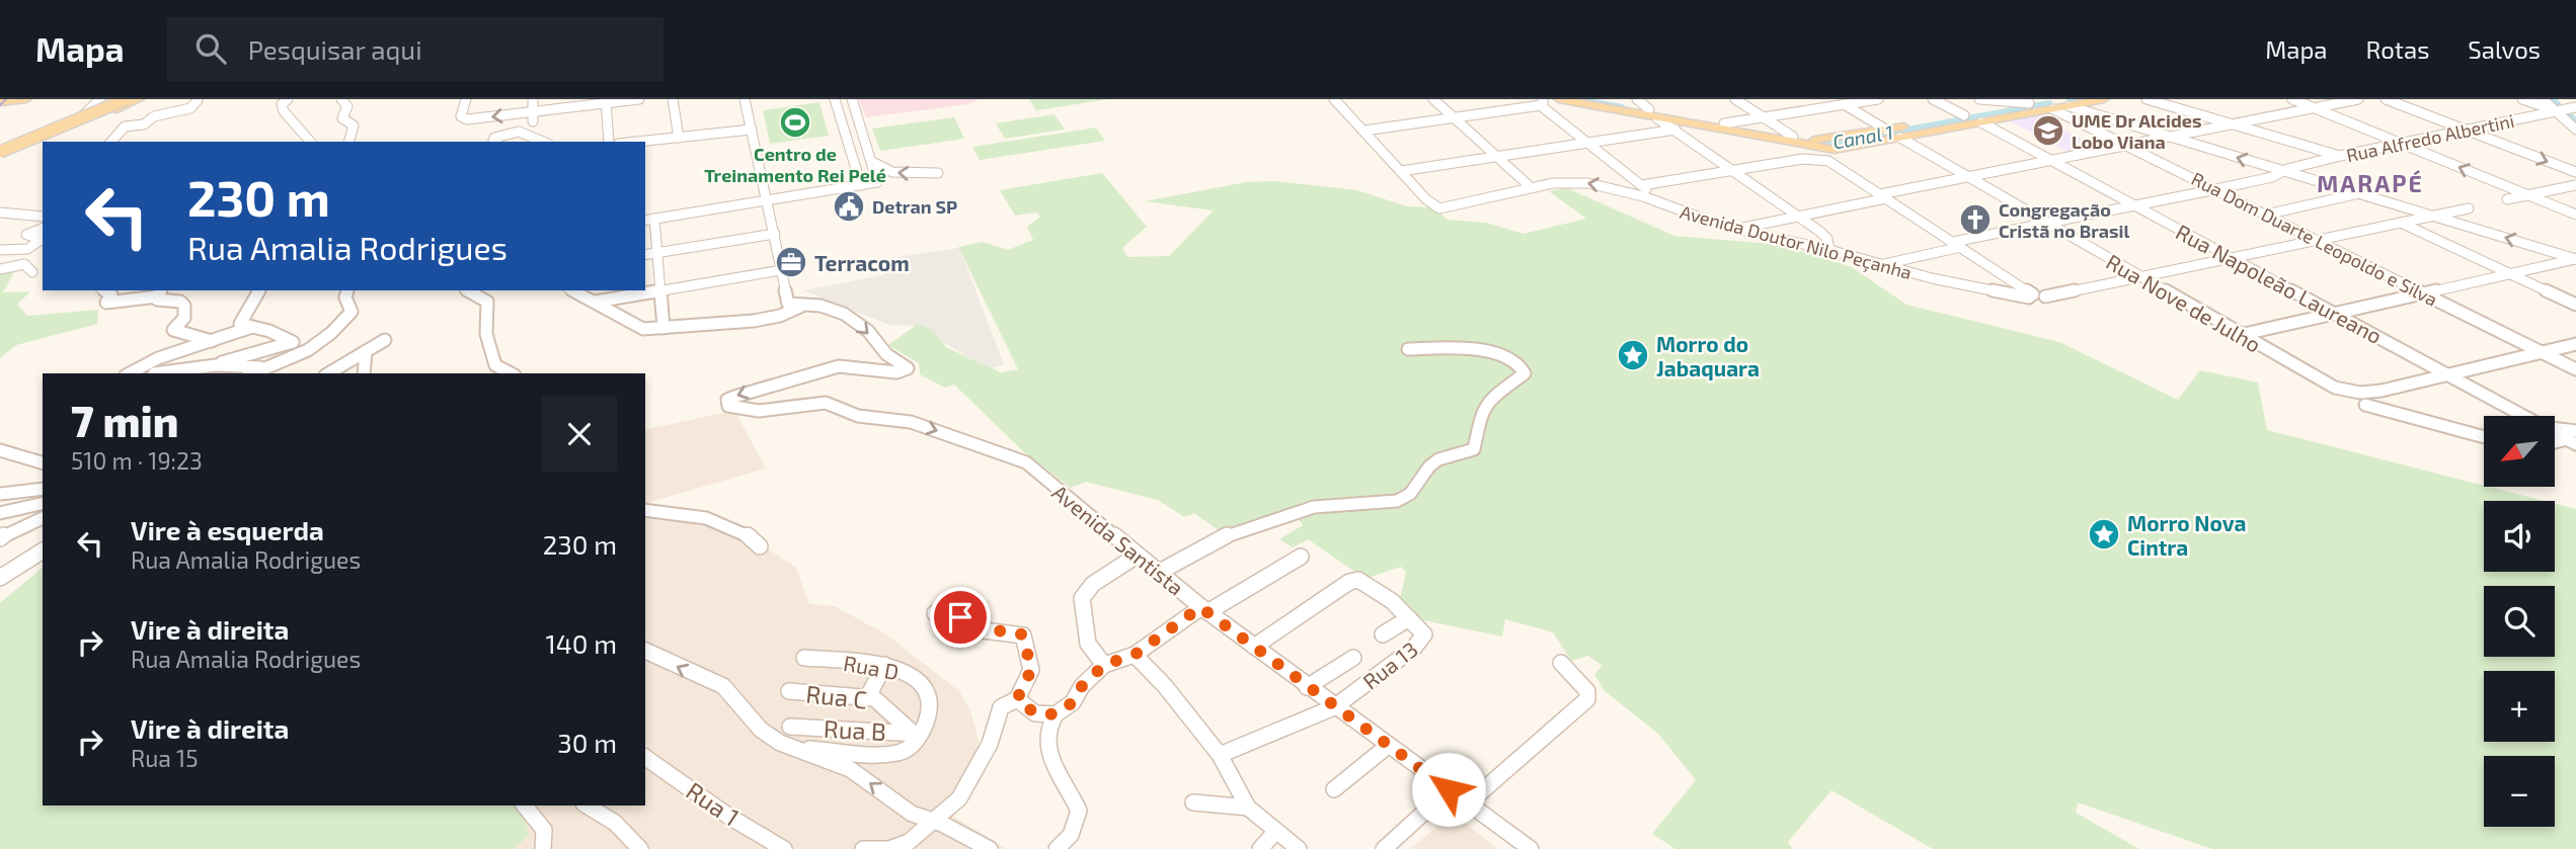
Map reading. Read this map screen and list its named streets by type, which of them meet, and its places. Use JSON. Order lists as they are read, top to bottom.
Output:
{
  "streets": {
    "street": [
      "Rua Alfredo Albertini",
      "Rua Dom Duarte Leopoldo e Silva",
      "Avenida Doutor Nilo Peçanha",
      "Rua Napoleão Laureano",
      "Rua Nove de Julho",
      "Avenida Santista",
      "Rua 13",
      "Rua D",
      "Rua C",
      "Rua B",
      "Rua 1"
    ]
  },
  "crossings": [
    ["Rua Alfredo Albertini", "Rua Dom Duarte Leopoldo e Silva"],
    ["Rua Alfredo Albertini", "Avenida Doutor Nilo Peçanha"],
    ["Rua Alfredo Albertini", "Rua Napoleão Laureano"],
    ["Rua Alfredo Albertini", "Rua Nove de Julho"],
    ["Avenida Doutor Nilo Peçanha", "Rua Nove de Julho"],
    ["Avenida Santista", "Rua 13"],
    ["Rua D", "Rua C"],
    ["Rua D", "Rua B"],
    ["Rua C", "Rua B"]
  ],
  "districts": ["MARAPÉ"],
  "water": ["Canal 1"],
  "places": {
    "sports": ["Centro de Treinamento Rei Pelé"],
    "school or university": ["UME Dr Alcides Lobo Viana"],
    "public building": ["Detran SP"],
    "church": ["Congregação Cristã no Brasil"],
    "office": ["Terracom"],
    "place": ["Morro do Jabaquara", "Morro Nova Cintra"]
  },
  "north": "bottom left",
  "page": {
    "header": "Mapa",
    "search": "Pesquisar aqui",
    "nav": ["Mapa", "Rotas", "Salvos"],
    "turn": ["230 m", "Rua Amalia Rodrigues"],
    "heading": ["7 min", "510 m · 19:23"],
    "map_buttons": ["+", "−"],
    "list": [
      {
        "name": "Vire à esquerda",
        "note": "Rua Amalia Rodrigues",
        "value": "230 m"
      },
      {
        "name": "Vire à direita",
        "note": "Rua Amalia Rodrigues",
        "value": "140 m"
      },
      {
        "name": "Vire à direita",
        "note": "Rua 15",
        "value": "30 m"
      }
    ]
  }
}
